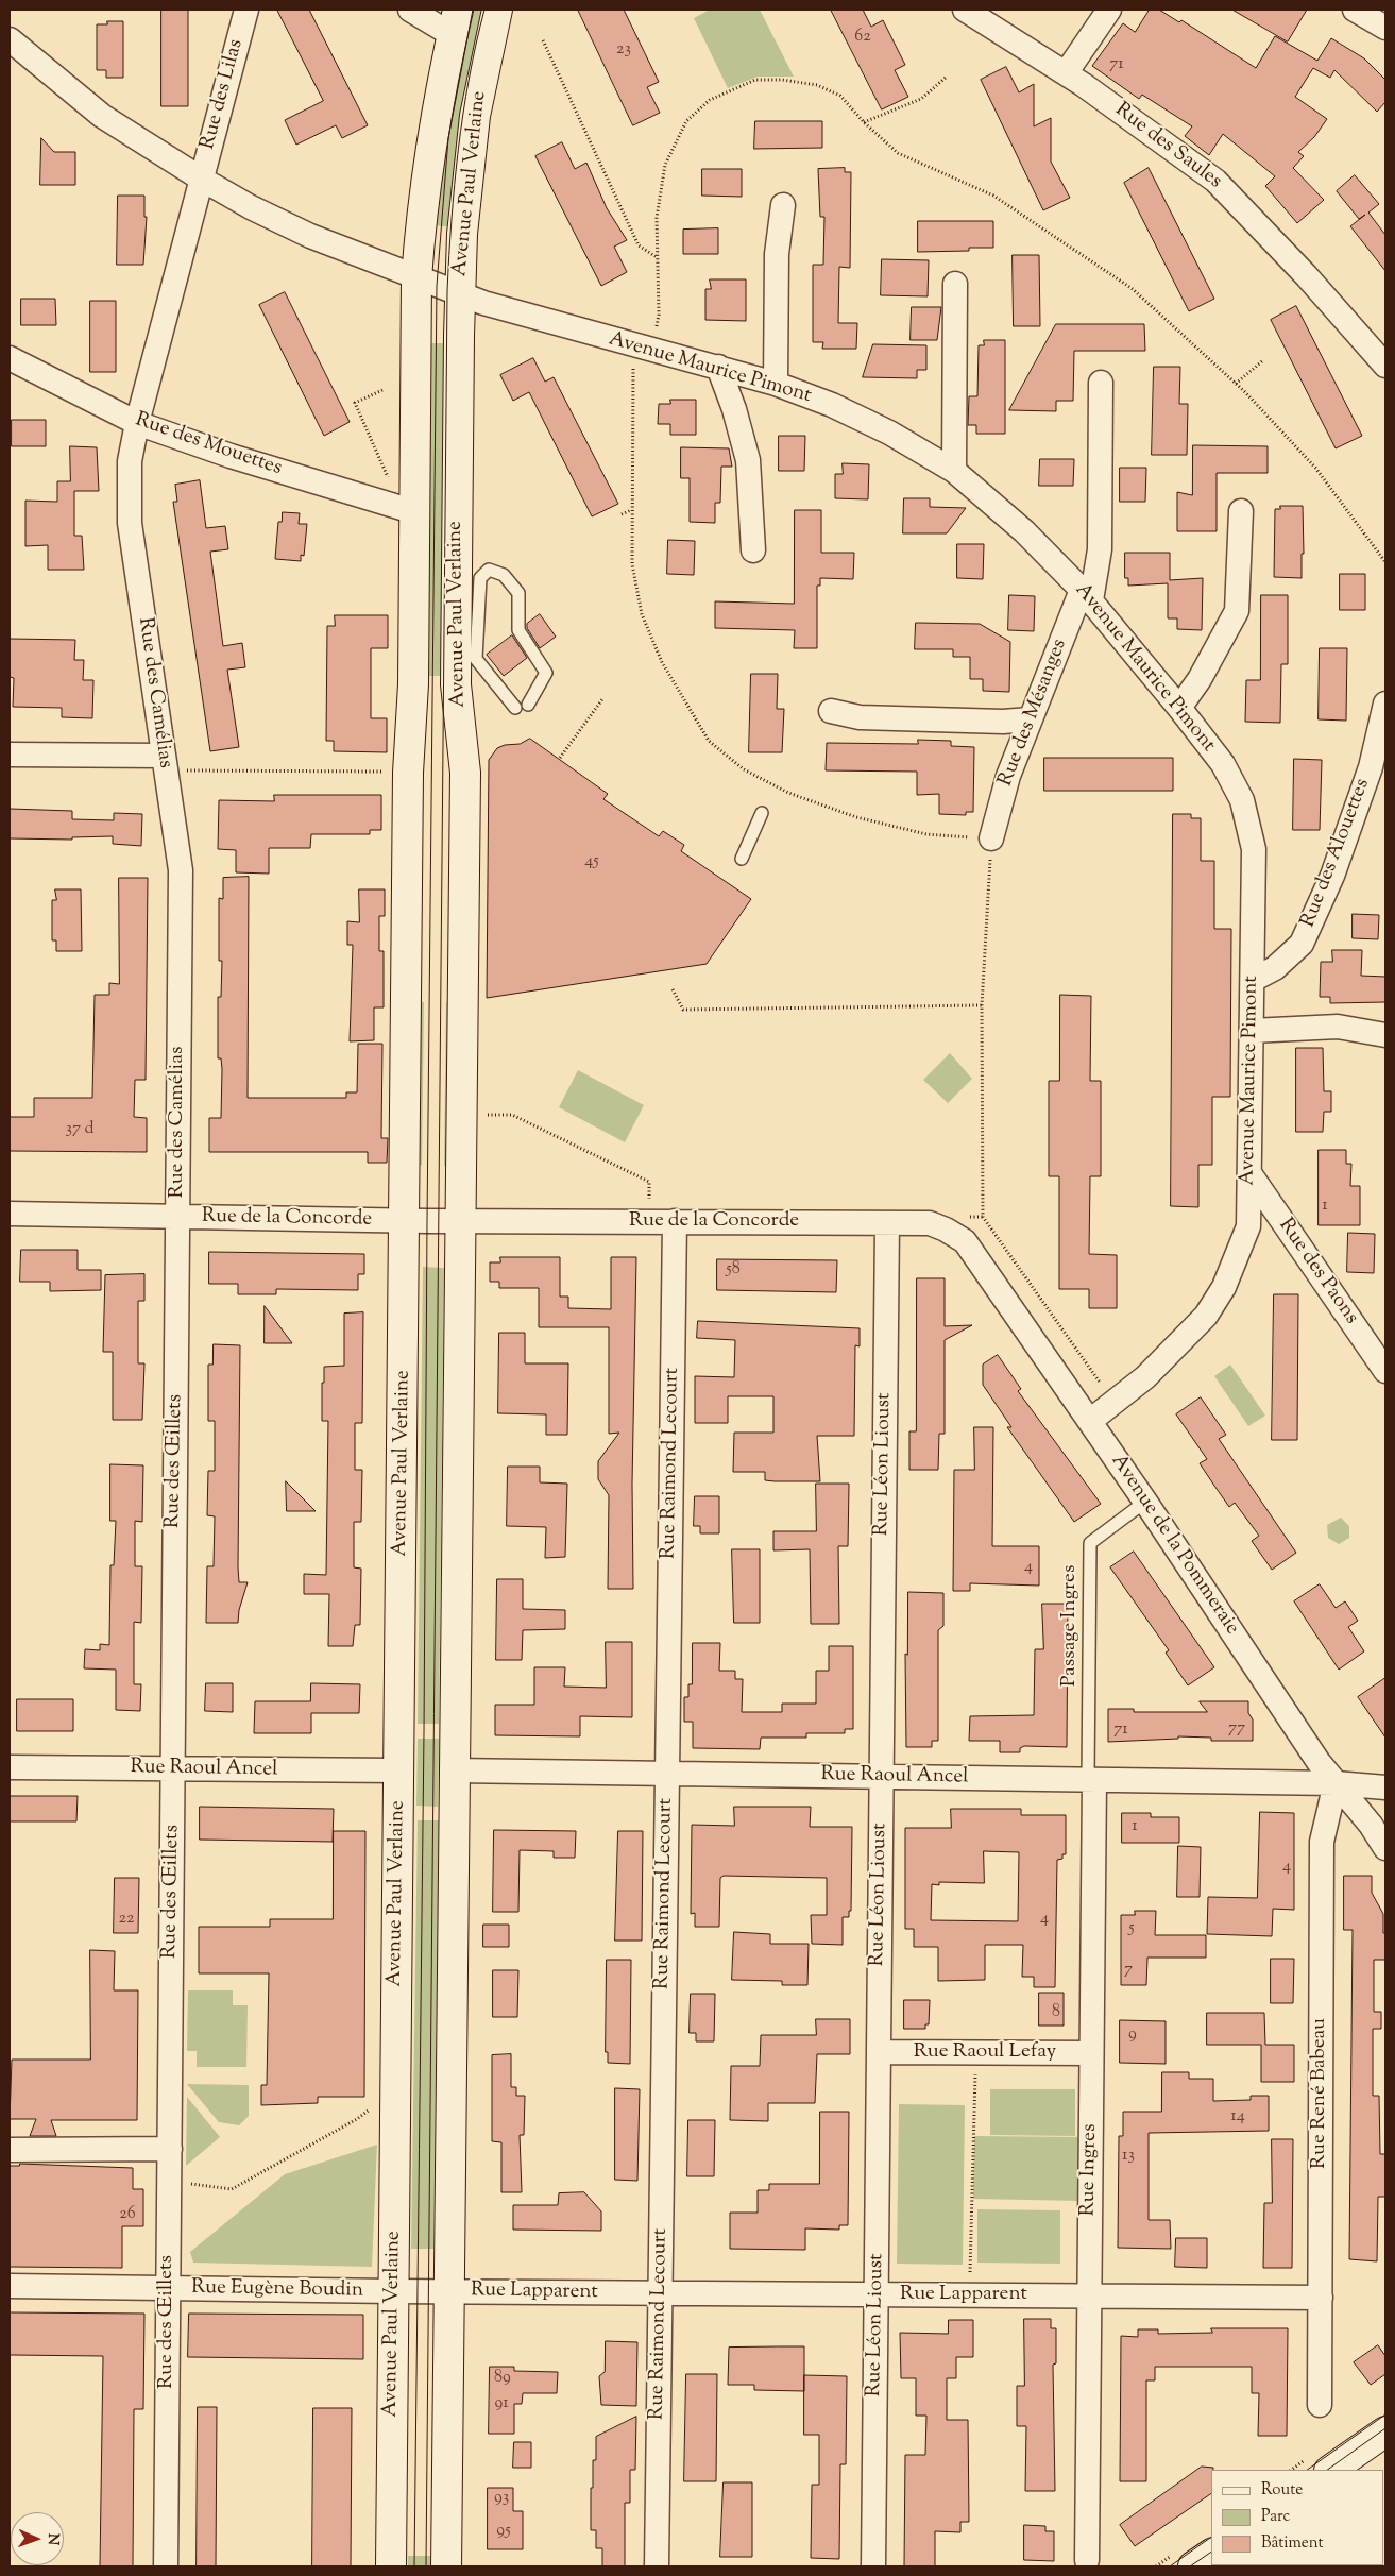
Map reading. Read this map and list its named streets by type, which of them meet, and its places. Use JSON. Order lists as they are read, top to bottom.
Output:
{
  "streets": {
    "street": [
      "Rue des Lilas",
      "Rue des Saules",
      "Avenue Paul Verlaine",
      "Avenue Maurice Pimont",
      "Rue des Mouettes",
      "Rue des Camélias",
      "Rue des Mésanges",
      "Rue des Alouettes",
      "Rue de la Concorde",
      "Rue des Paons",
      "Rue des Œillets",
      "Rue Raimond Lecourt",
      "Rue Léon Lioust",
      "Avenue de la Pommeraie",
      "Rue Raoul Ancel",
      "Rue Raoul Lefay",
      "Rue René Babeau",
      "Rue Ingres",
      "Rue Eugène Boudin",
      "Rue Lapparent"
    ],
    "lane": ["Passage Ingres"]
  },
  "crossings": [
    ["Rue des Lilas", "Avenue Maurice Pimont"],
    ["Rue des Lilas", "Rue des Camélias"],
    ["Avenue Paul Verlaine", "Avenue Maurice Pimont"],
    ["Avenue Paul Verlaine", "Rue des Mouettes"],
    ["Avenue Paul Verlaine", "Rue de la Concorde"],
    ["Avenue Paul Verlaine", "Rue Raoul Ancel"],
    ["Avenue Paul Verlaine", "Rue Eugène Boudin"],
    ["Avenue Paul Verlaine", "Rue Lapparent"],
    ["Avenue Maurice Pimont", "Rue des Camélias"],
    ["Avenue Maurice Pimont", "Rue des Mésanges"],
    ["Avenue Maurice Pimont", "Rue des Alouettes"],
    ["Avenue Maurice Pimont", "Rue des Paons"],
    ["Avenue Maurice Pimont", "Avenue de la Pommeraie"],
    ["Rue des Mouettes", "Rue des Camélias"],
    ["Rue des Camélias", "Rue de la Concorde"],
    ["Rue des Camélias", "Rue des Œillets"],
    ["Rue de la Concorde", "Rue des Œillets"],
    ["Rue de la Concorde", "Rue Raimond Lecourt"],
    ["Rue de la Concorde", "Rue Léon Lioust"],
    ["Rue de la Concorde", "Avenue de la Pommeraie"],
    ["Rue des Œillets", "Rue Raoul Ancel"],
    ["Rue des Œillets", "Rue Eugène Boudin"],
    ["Rue Raimond Lecourt", "Rue Raoul Ancel"],
    ["Rue Raimond Lecourt", "Rue Lapparent"],
    ["Rue Léon Lioust", "Rue Raoul Ancel"],
    ["Rue Léon Lioust", "Rue Raoul Lefay"],
    ["Rue Léon Lioust", "Rue Lapparent"],
    ["Avenue de la Pommeraie", "Passage Ingres"],
    ["Avenue de la Pommeraie", "Rue Raoul Ancel"],
    ["Avenue de la Pommeraie", "Rue René Babeau"],
    ["Passage Ingres", "Rue Raoul Ancel"],
    ["Passage Ingres", "Rue Ingres"],
    ["Rue Raoul Ancel", "Rue René Babeau"],
    ["Rue Raoul Ancel", "Rue Ingres"],
    ["Rue Raoul Lefay", "Rue Ingres"],
    ["Rue René Babeau", "Rue Lapparent"],
    ["Rue Ingres", "Rue Lapparent"],
    ["Rue Eugène Boudin", "Rue Lapparent"]
  ],
  "house_numbers": [
    "62",
    "23",
    "71",
    "45",
    "37 d",
    "1",
    "58",
    "4",
    "77",
    "71",
    "1",
    "4",
    "22",
    "4",
    "5",
    "7",
    "8",
    "9",
    "14",
    "13",
    "26",
    "89",
    "91",
    "93",
    "95"
  ],
  "legend": ["Route", "Parc", "Bâtiment"],
  "north": "right"
}
